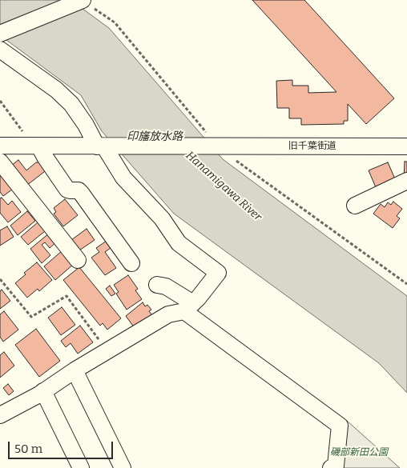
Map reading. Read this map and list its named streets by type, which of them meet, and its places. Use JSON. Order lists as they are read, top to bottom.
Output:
{
  "streets": {
    "street": ["旧千葉街道"]
  },
  "water": ["印旛放水路", "Hanamigawa River"],
  "parks": ["磯部新田公園"],
  "scale_bar": "50 m"
}
